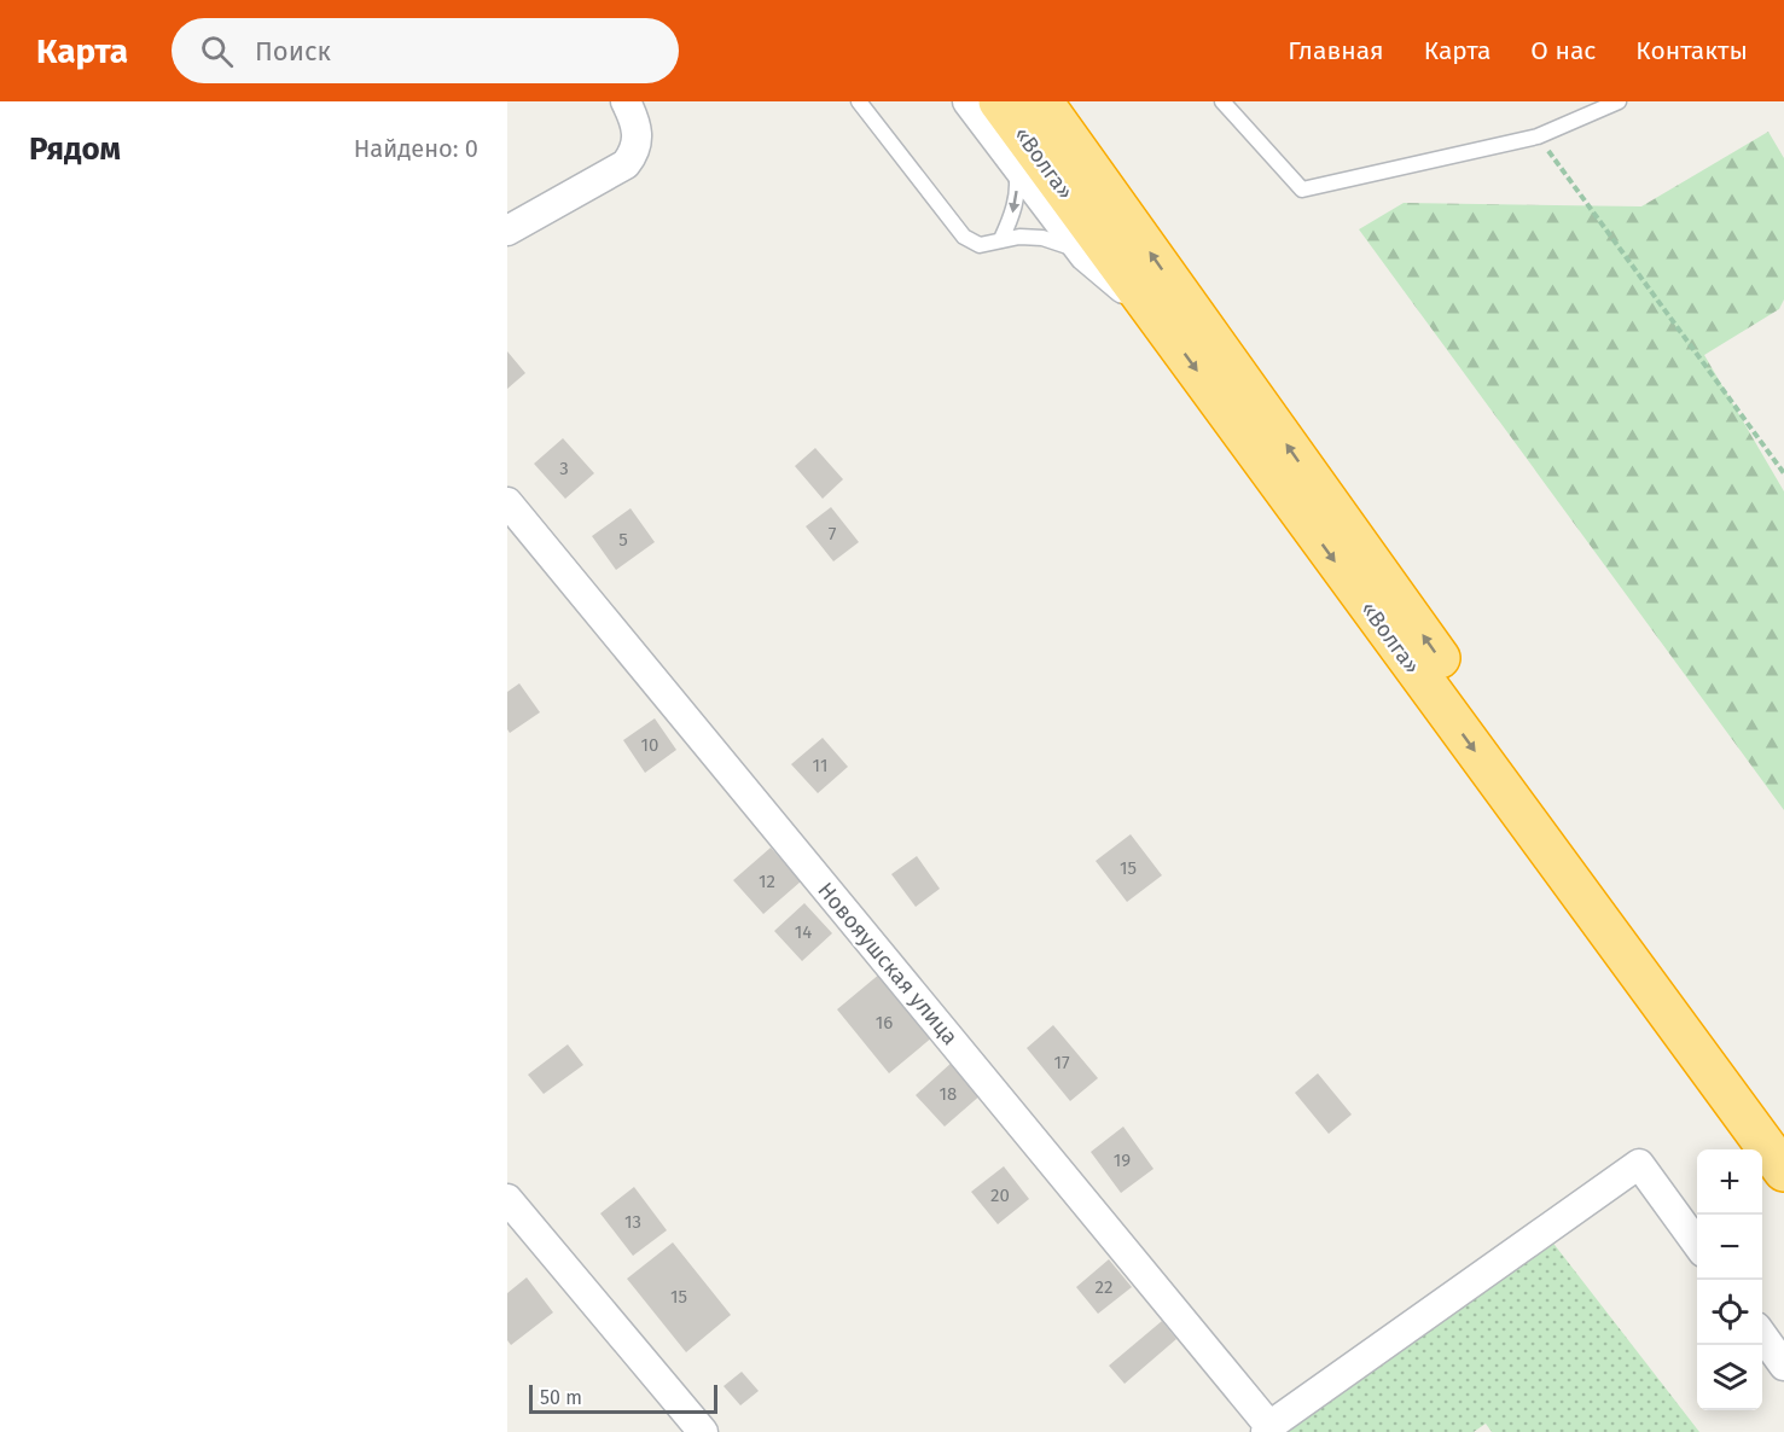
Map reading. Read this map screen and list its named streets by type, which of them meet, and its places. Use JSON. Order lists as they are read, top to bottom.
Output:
{
  "streets": {
    "highway": ["«Волга»"],
    "street": ["Новояушская улица"]
  },
  "house_numbers": [
    "3",
    "7",
    "5",
    "10",
    "11",
    "15",
    "12",
    "14",
    "16",
    "17",
    "18",
    "19",
    "20",
    "13",
    "22",
    "15"
  ],
  "scale_bar": "50 m",
  "page": {
    "header": "Карта",
    "search": "Поиск",
    "nav": [
      "Главная",
      "Карта",
      "О нас",
      "Контакты"
    ],
    "heading": ["Рядом", "Найдено: 0"],
    "map_buttons": ["+", "−"],
    "scale": "50 m"
  }
}
